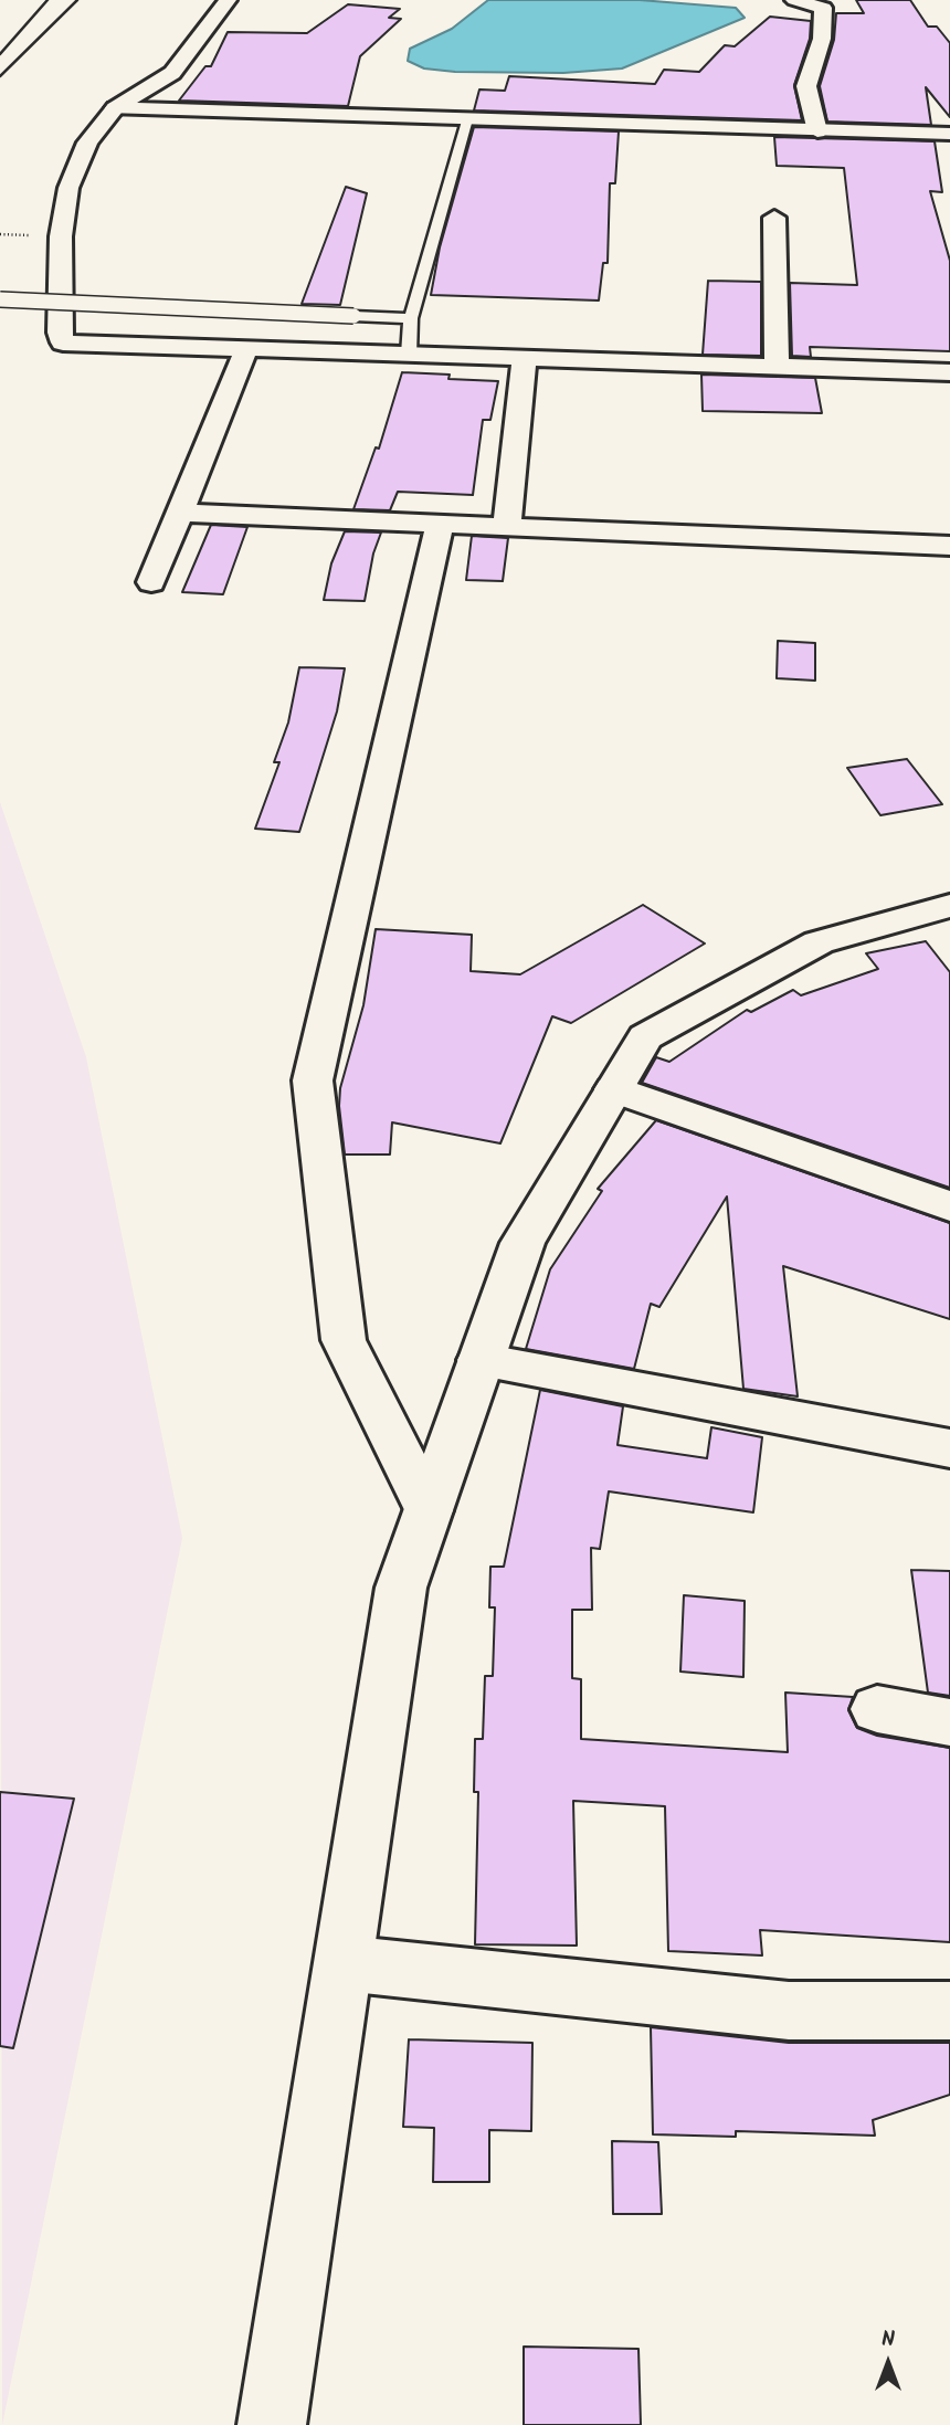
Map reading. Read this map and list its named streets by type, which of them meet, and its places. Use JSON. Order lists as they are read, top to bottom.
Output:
{
  "north": "top"
}
